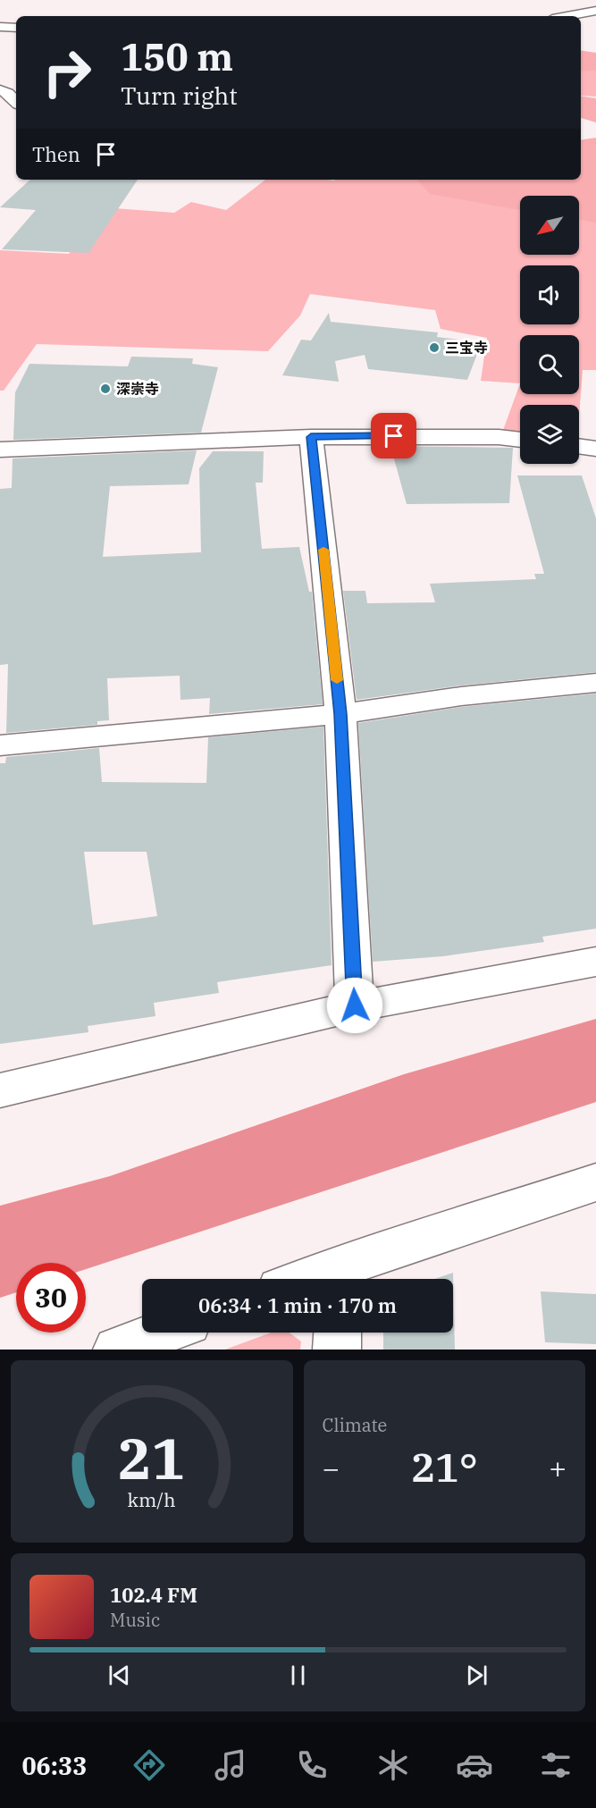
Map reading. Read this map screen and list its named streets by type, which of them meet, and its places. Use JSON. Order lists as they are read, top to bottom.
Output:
{
  "places": ["三宝寺", "深崇寺"],
  "north": "bottom left",
  "page": {
    "turn": ["150 m", "Turn right"],
    "then": "Then",
    "limit": "30",
    "trip": "06:34 · 1 min · 170 m",
    "tile": "Climate",
    "heat": ["−", "21°", "+"],
    "song": ["102.4 FM", "Music"],
    "tabs": "06:33",
    "gauge": ["21", "km/h"]
  }
}
